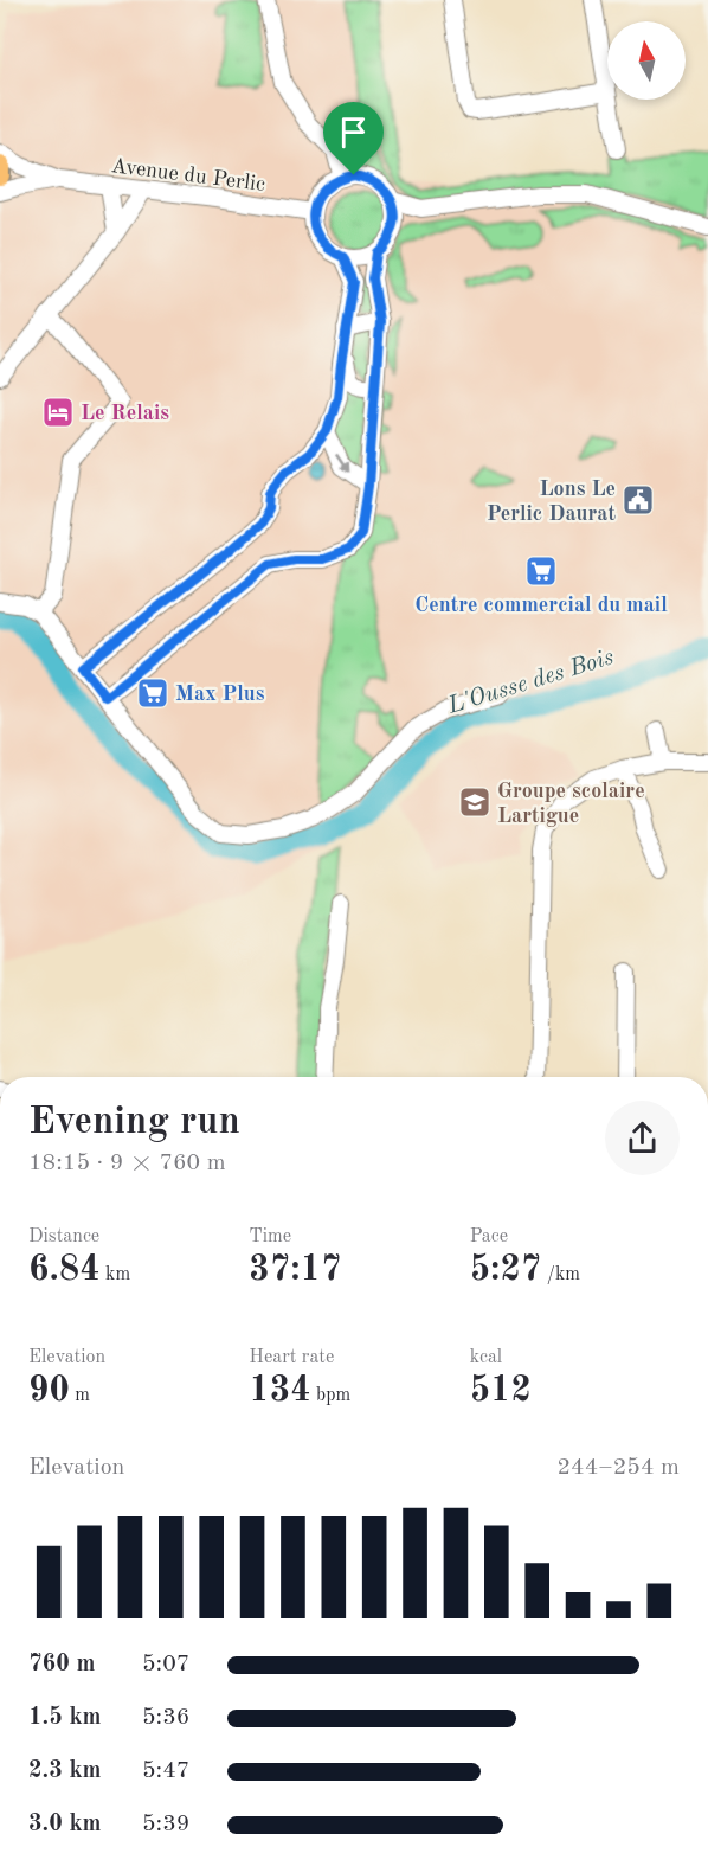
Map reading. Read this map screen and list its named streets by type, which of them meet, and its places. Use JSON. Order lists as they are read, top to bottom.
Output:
{
  "streets": {
    "street": ["Avenue du Perlic"]
  },
  "water": ["L'Ousse des Bois"],
  "places": {
    "hotel": ["Le Relais"],
    "public building": ["Lons Le Perlic Daurat"],
    "supermarket": ["Centre commercial du mail", "Max Plus"],
    "school or university": ["Groupe scolaire Lartigue"]
  },
  "north": "top",
  "page": {
    "heading": ["Evening run", "18:15 · 9 × 760 m"],
    "stats": [
      ["Distance", "6.84 km"],
      ["Time", "37:17"],
      ["Pace", "5:27 /km"],
      ["Elevation", "90 m"],
      ["Heart rate", "134 bpm"],
      ["kcal", "512"]
    ],
    "chart": ["Elevation", "244–254 m"],
    "list": [
      {
        "name": "760 m",
        "note": "5:07"
      },
      {
        "name": "1.5 km",
        "note": "5:36"
      },
      {
        "name": "2.3 km",
        "note": "5:47"
      },
      {
        "name": "3.0 km",
        "note": "5:39"
      }
    ]
  }
}
